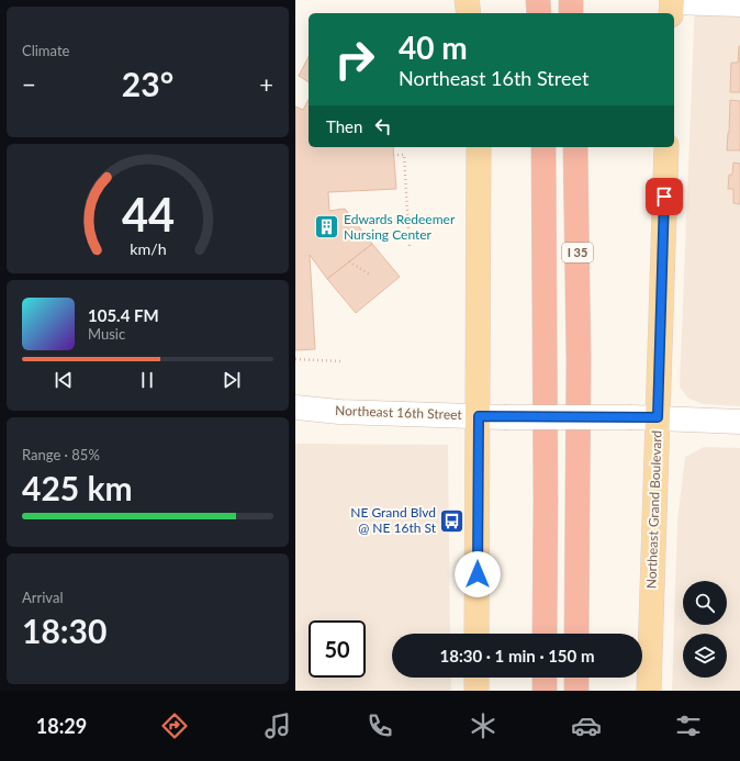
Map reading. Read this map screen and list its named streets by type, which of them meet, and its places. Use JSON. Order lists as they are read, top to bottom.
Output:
{
  "streets": {
    "highway": ["I 35"],
    "main road": ["Northeast Grand Boulevard"],
    "street": ["Northeast 16th Street"]
  },
  "crossings": [
    ["Northeast 16th Street", "Northeast Grand Boulevard"]
  ],
  "places": {
    "building": ["Edwards Redeemer Nursing Center"],
    "bus stop": ["NE Grand Blvd @ NE 16th St"]
  },
  "page": {
    "tile": [
      "Climate",
      ["Range · 85%", "425 km"],
      ["Arrival", "18:30"]
    ],
    "turn": ["40 m", "Northeast 16th Street"],
    "heat": ["−", "23°", "+"],
    "then": "Then",
    "song": ["105.4 FM", "Music"],
    "limit": "50",
    "trip": "18:30 · 1 min · 150 m",
    "tabs": "18:29",
    "gauge": ["44", "km/h"]
  }
}
